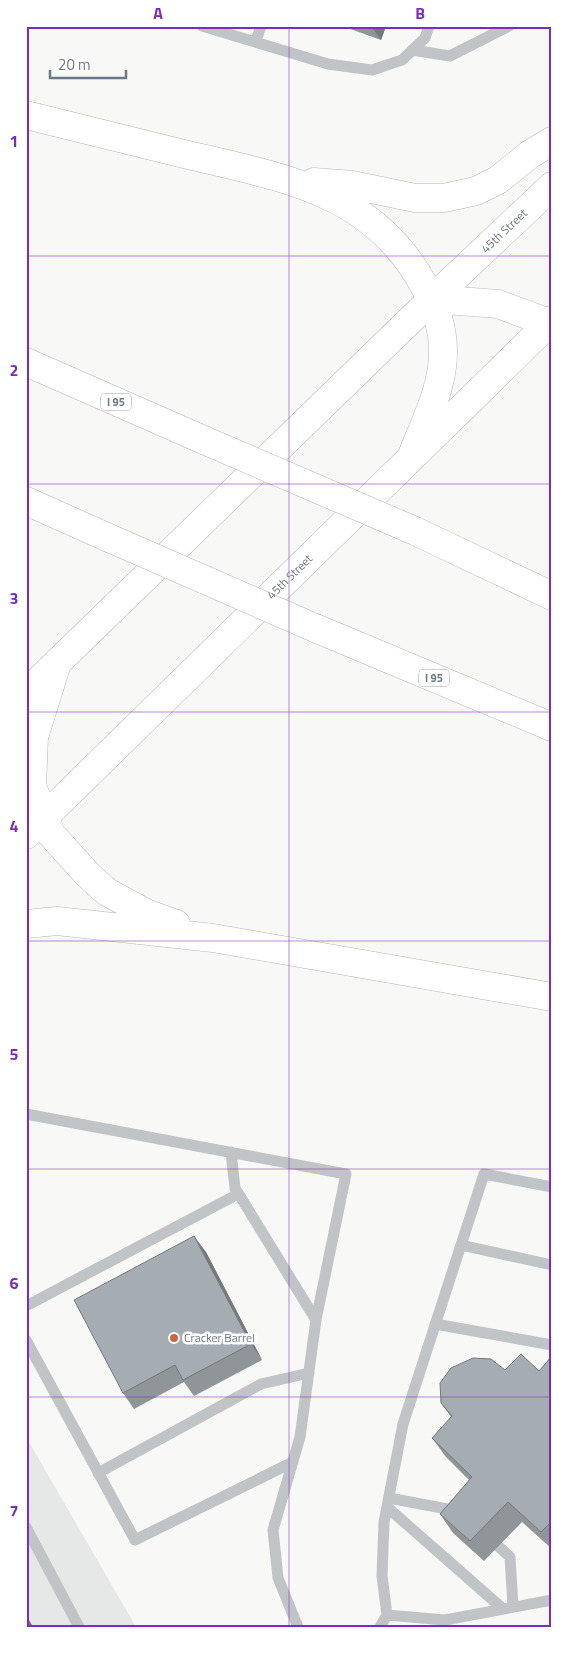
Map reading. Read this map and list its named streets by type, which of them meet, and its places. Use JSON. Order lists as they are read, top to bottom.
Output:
{
  "streets": {
    "main road": ["45th Street", "I 95"]
  },
  "places": ["Cracker Barrel"],
  "scale_bar": "20 m",
  "grid": {
    "columns": ["A", "B"],
    "rows": [
      "1",
      "2",
      "3",
      "4",
      "5",
      "6",
      "7"
    ]
  }
}
